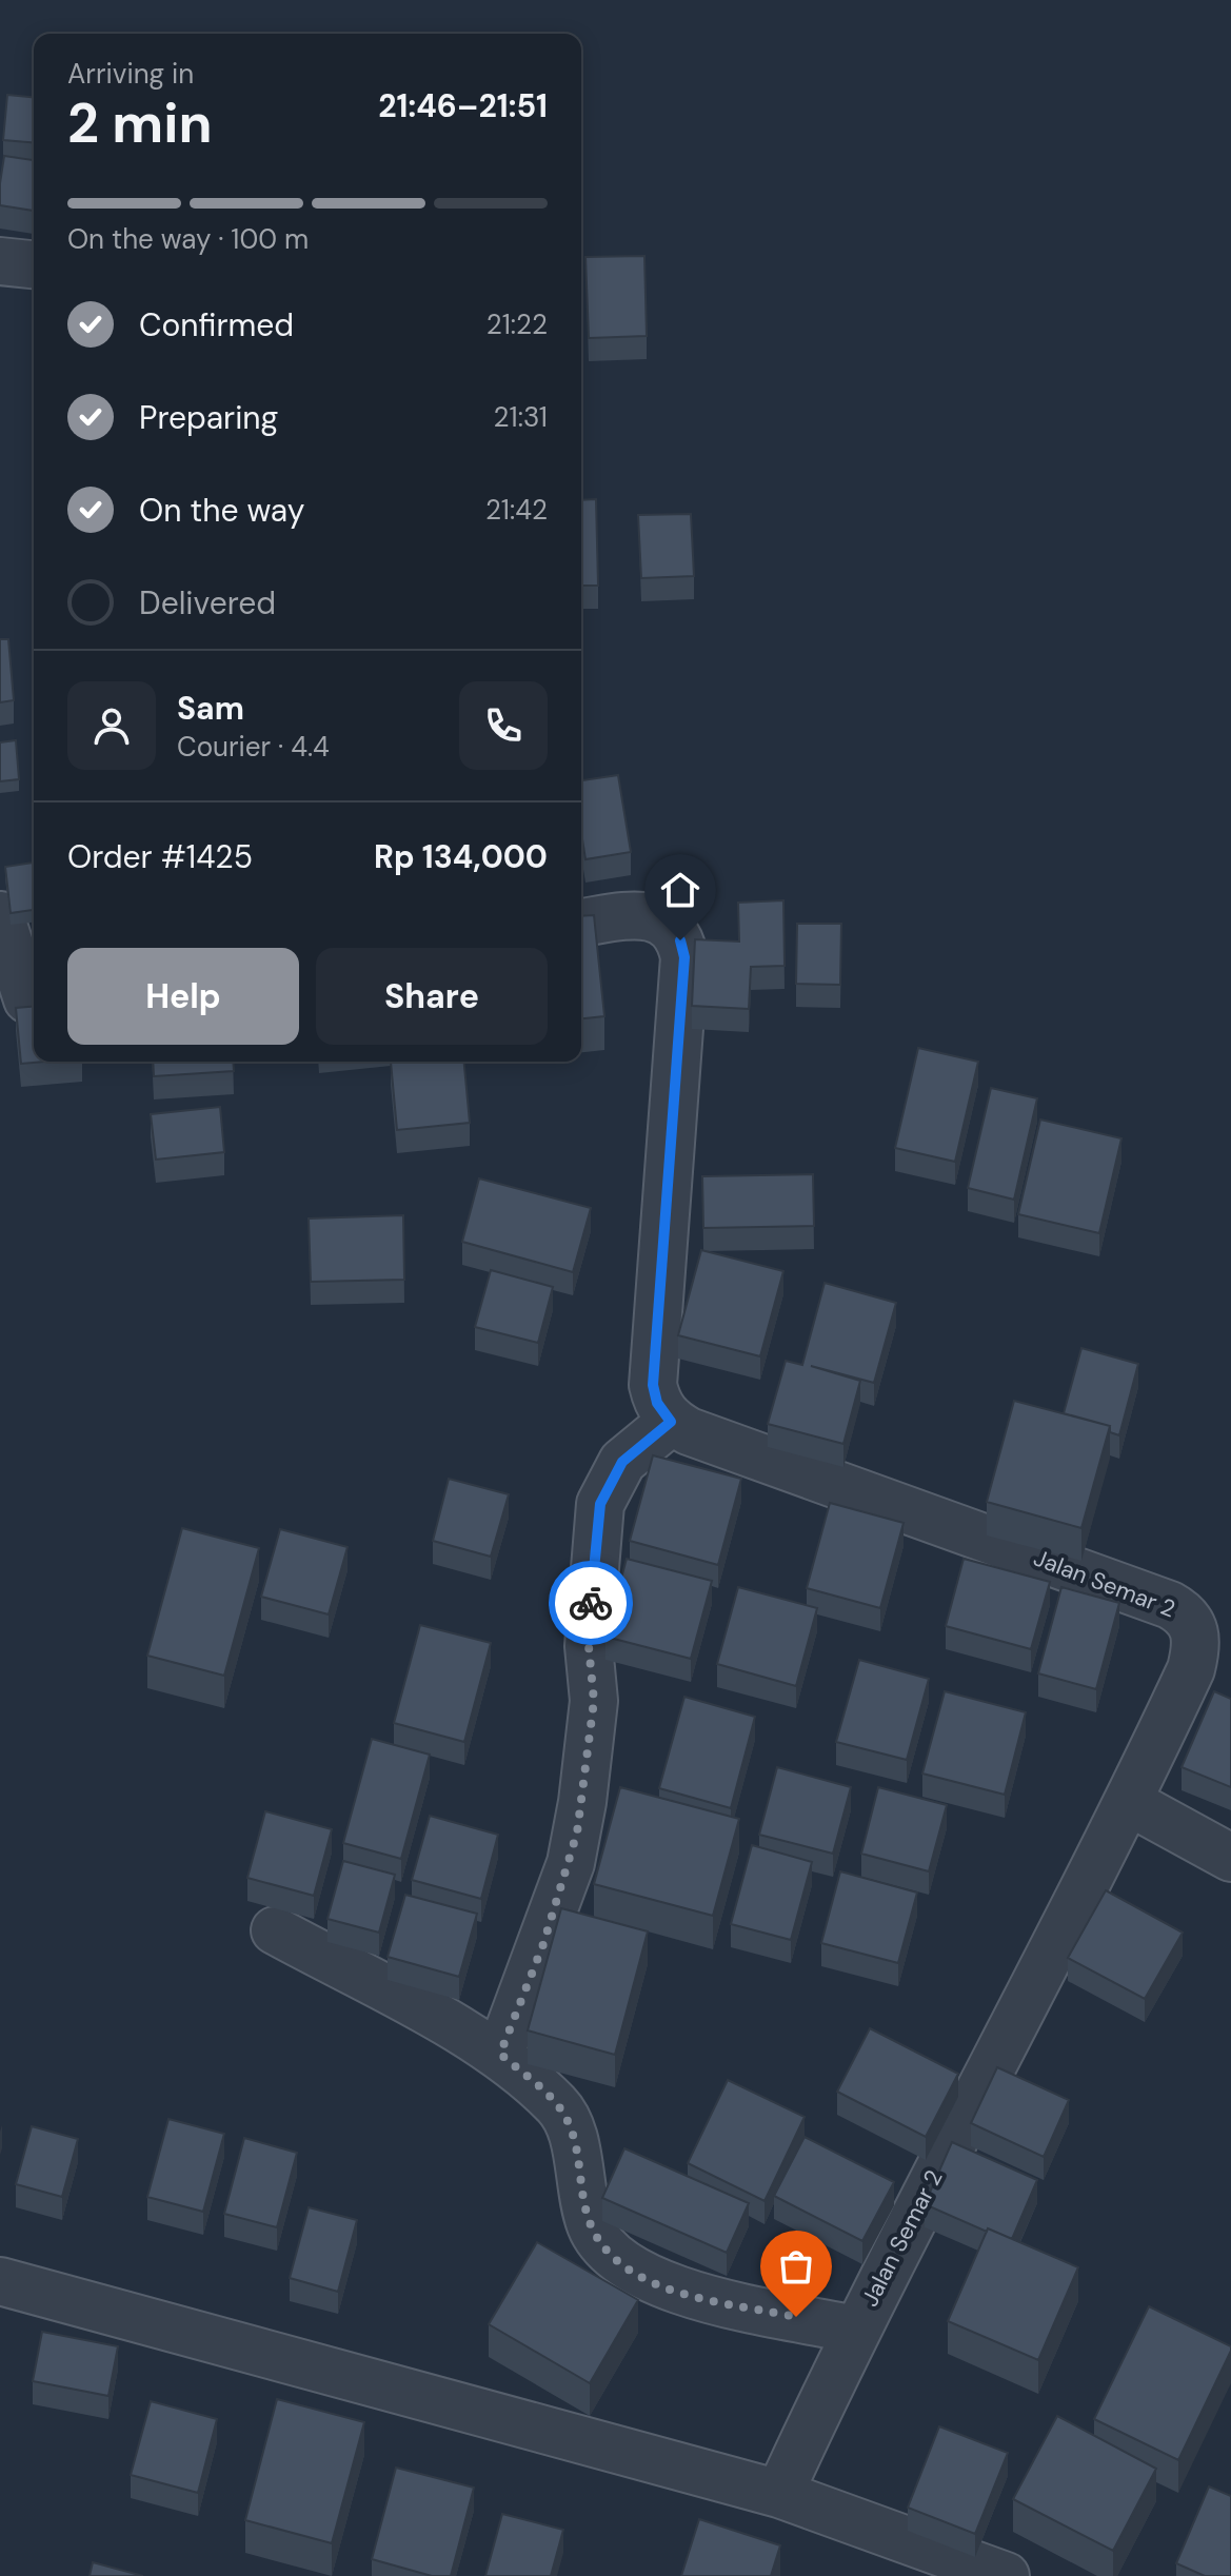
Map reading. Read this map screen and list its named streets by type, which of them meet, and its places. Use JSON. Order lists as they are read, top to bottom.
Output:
{
  "streets": {
    "street": ["Jalan Semar 2"]
  },
  "page": {
    "heading": ["2 min", "Arriving in", "21:46–21:51"],
    "panel": [
      "Sam",
      "Courier · 4.4",
      "Order #1425",
      "Rp 134,000"
    ],
    "bar": "On the way · 100 m",
    "list": [
      ["Confirmed", "21:22"],
      ["Preparing", "21:31"],
      ["On the way", "21:42"],
      "Delivered"
    ],
    "buttons": ["Help", "Share"]
  }
}
